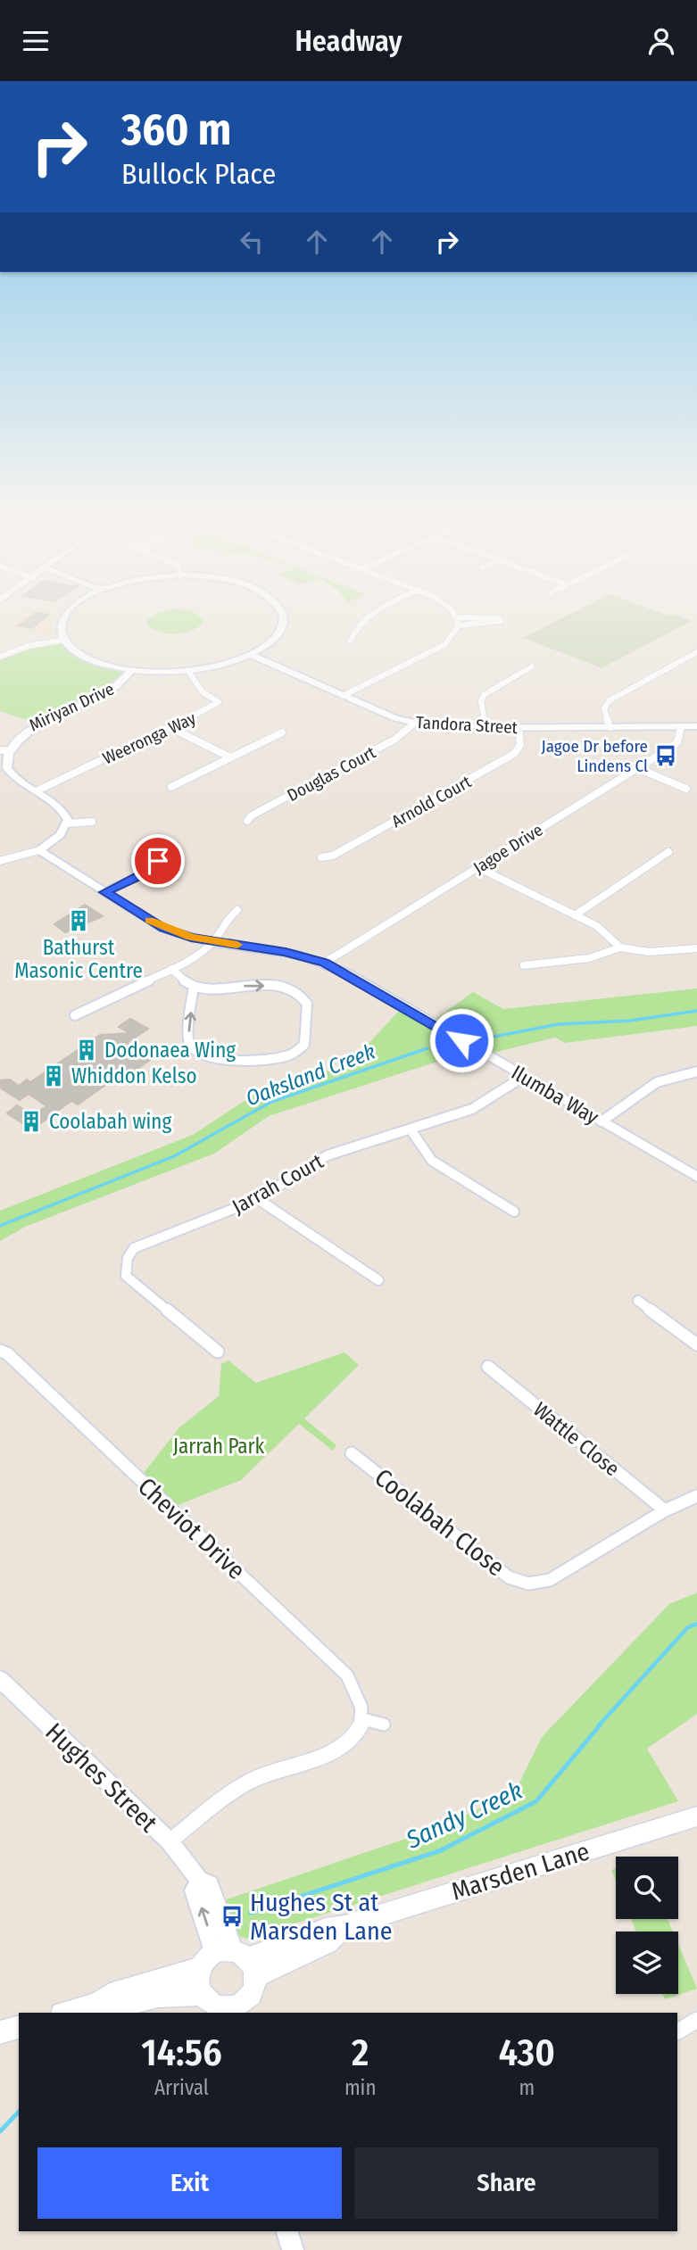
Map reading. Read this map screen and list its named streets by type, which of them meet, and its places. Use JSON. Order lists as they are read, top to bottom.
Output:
{
  "streets": {
    "main road": ["Marsden Lane"],
    "street": [
      "Miriyan Drive",
      "Tandora Street",
      "Weeronga Way",
      "Douglas Court",
      "Arnold Court",
      "Jagoe Drive",
      "Ilumba Way",
      "Jarrah Court",
      "Wattle Close",
      "Coolabah Close",
      "Cheviot Drive",
      "Hughes Street"
    ]
  },
  "crossings": [
    ["Miriyan Drive", "Weeronga Way"],
    ["Tandora Street", "Douglas Court"],
    ["Tandora Street", "Arnold Court"],
    ["Tandora Street", "Jagoe Drive"],
    ["Jagoe Drive", "Ilumba Way"],
    ["Ilumba Way", "Jarrah Court"],
    ["Wattle Close", "Coolabah Close"],
    ["Hughes Street", "Marsden Lane"]
  ],
  "water": ["Oaksland Creek", "Sandy Creek"],
  "parks": ["Jarrah Park"],
  "places": {
    "bus stop": ["Jagoe Dr before Lindens Cl", "Hughes St at Marsden Lane"],
    "building": [
      "Bathurst Masonic Centre",
      "Dodonaea Wing",
      "Whiddon Kelso",
      "Coolabah wing"
    ]
  },
  "page": {
    "header": "Headway",
    "turn": ["360 m", "Bullock Place"],
    "eta": [
      "14:56",
      "Arrival",
      "2",
      "min",
      "430",
      "m"
    ],
    "buttons": ["Exit", "Share"]
  }
}
